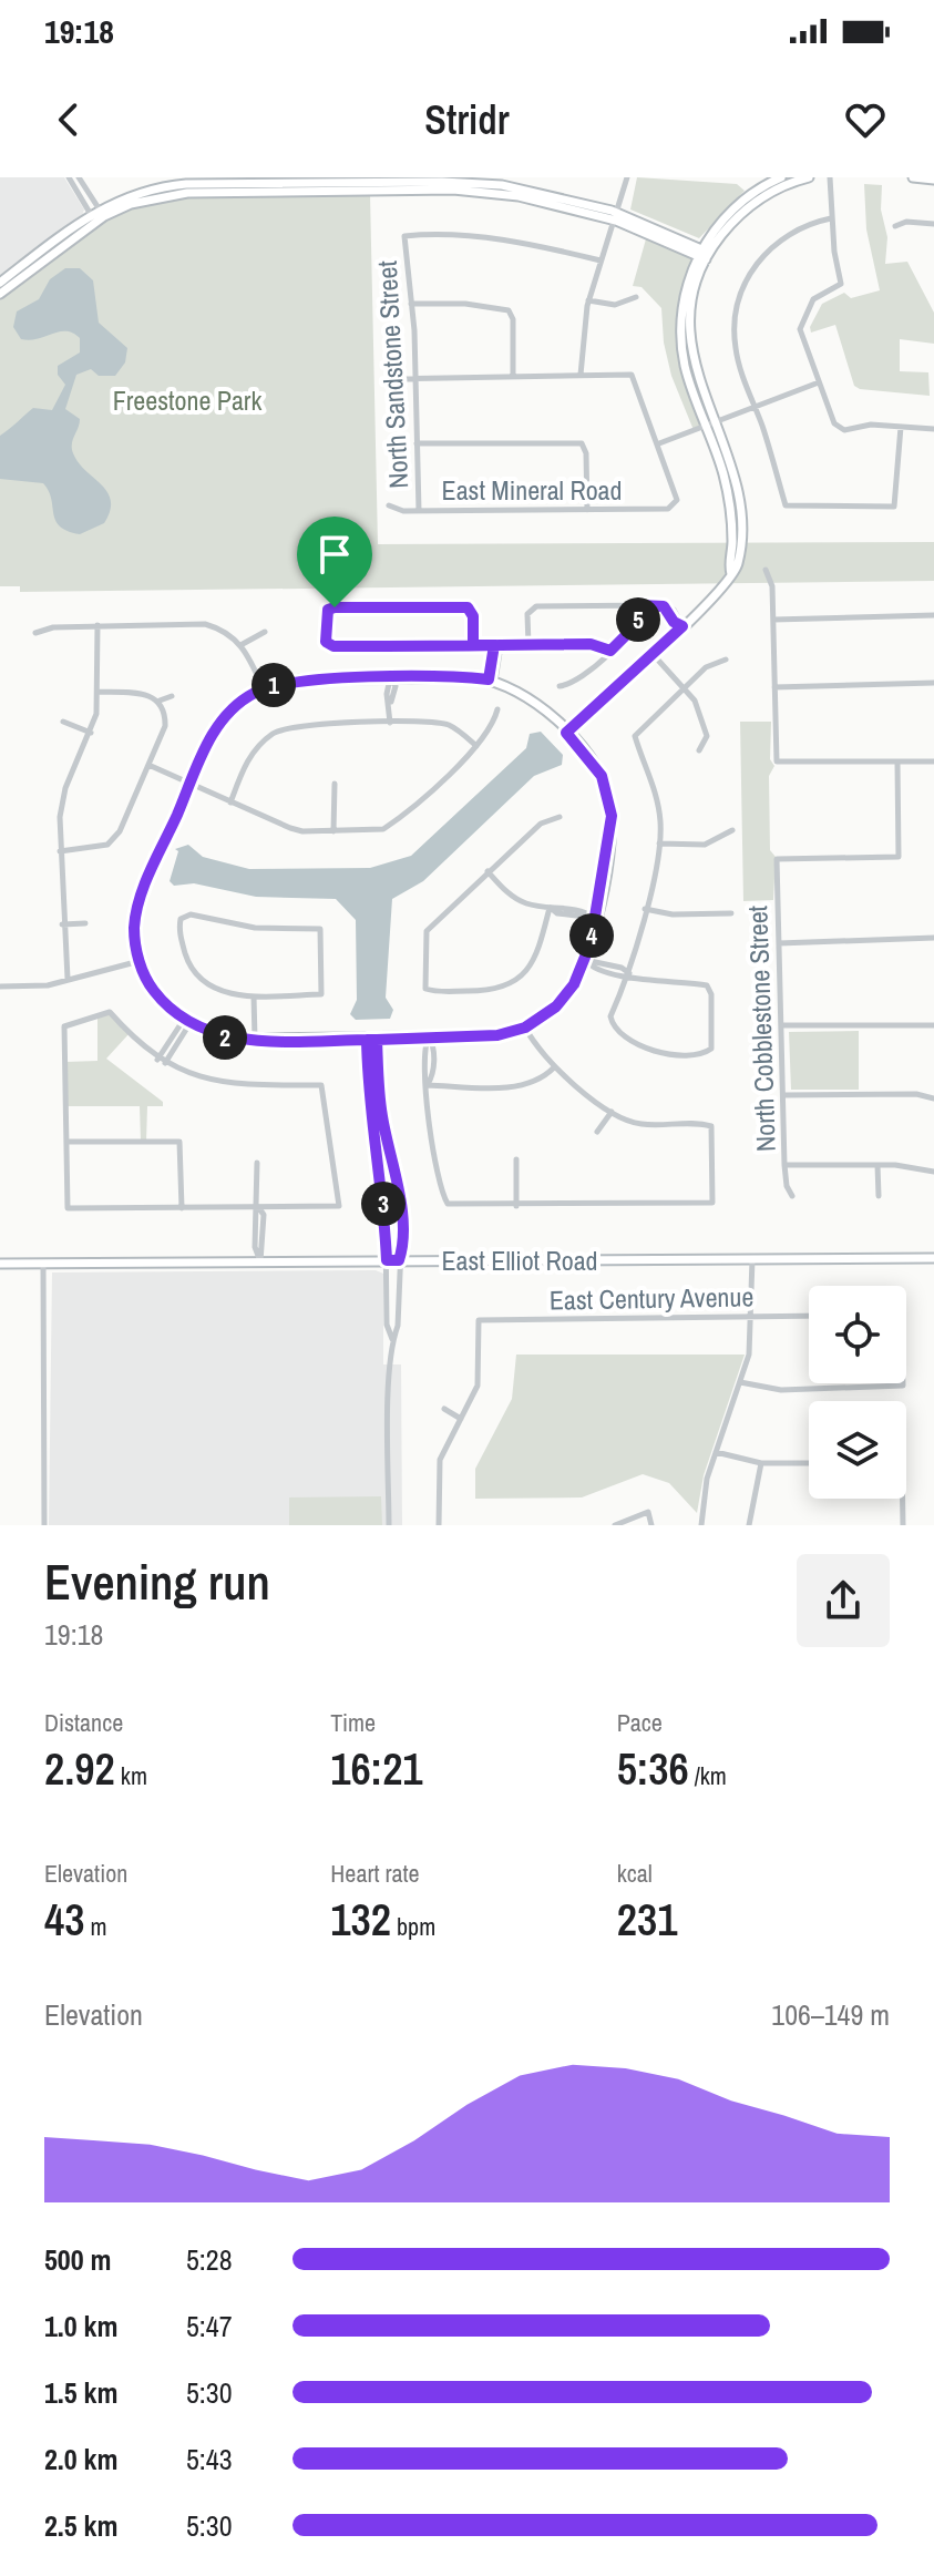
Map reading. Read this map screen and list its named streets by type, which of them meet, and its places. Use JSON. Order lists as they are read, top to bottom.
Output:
{
  "streets": {
    "street": [
      "North Sandstone Street",
      "East Mineral Road",
      "North Cobblestone Street",
      "East Elliot Road",
      "East Century Avenue"
    ]
  },
  "crossings": [
    ["North Sandstone Street", "East Mineral Road"]
  ],
  "parks": ["Freestone Park"],
  "page": {
    "status": "19:18",
    "header": "Stridr",
    "pins": [
      "5",
      "1",
      "4",
      "2",
      "3"
    ],
    "heading": ["Evening run", "19:18"],
    "stats": [
      ["Distance", "2.92 km"],
      ["Time", "16:21"],
      ["Pace", "5:36 /km"],
      ["Elevation", "43 m"],
      ["Heart rate", "132 bpm"],
      ["kcal", "231"]
    ],
    "chart": ["Elevation", "106–149 m"],
    "list": [
      {
        "name": "500 m",
        "note": "5:28"
      },
      {
        "name": "1.0 km",
        "note": "5:47"
      },
      {
        "name": "1.5 km",
        "note": "5:30"
      },
      {
        "name": "2.0 km",
        "note": "5:43"
      },
      {
        "name": "2.5 km",
        "note": "5:30"
      }
    ]
  }
}
